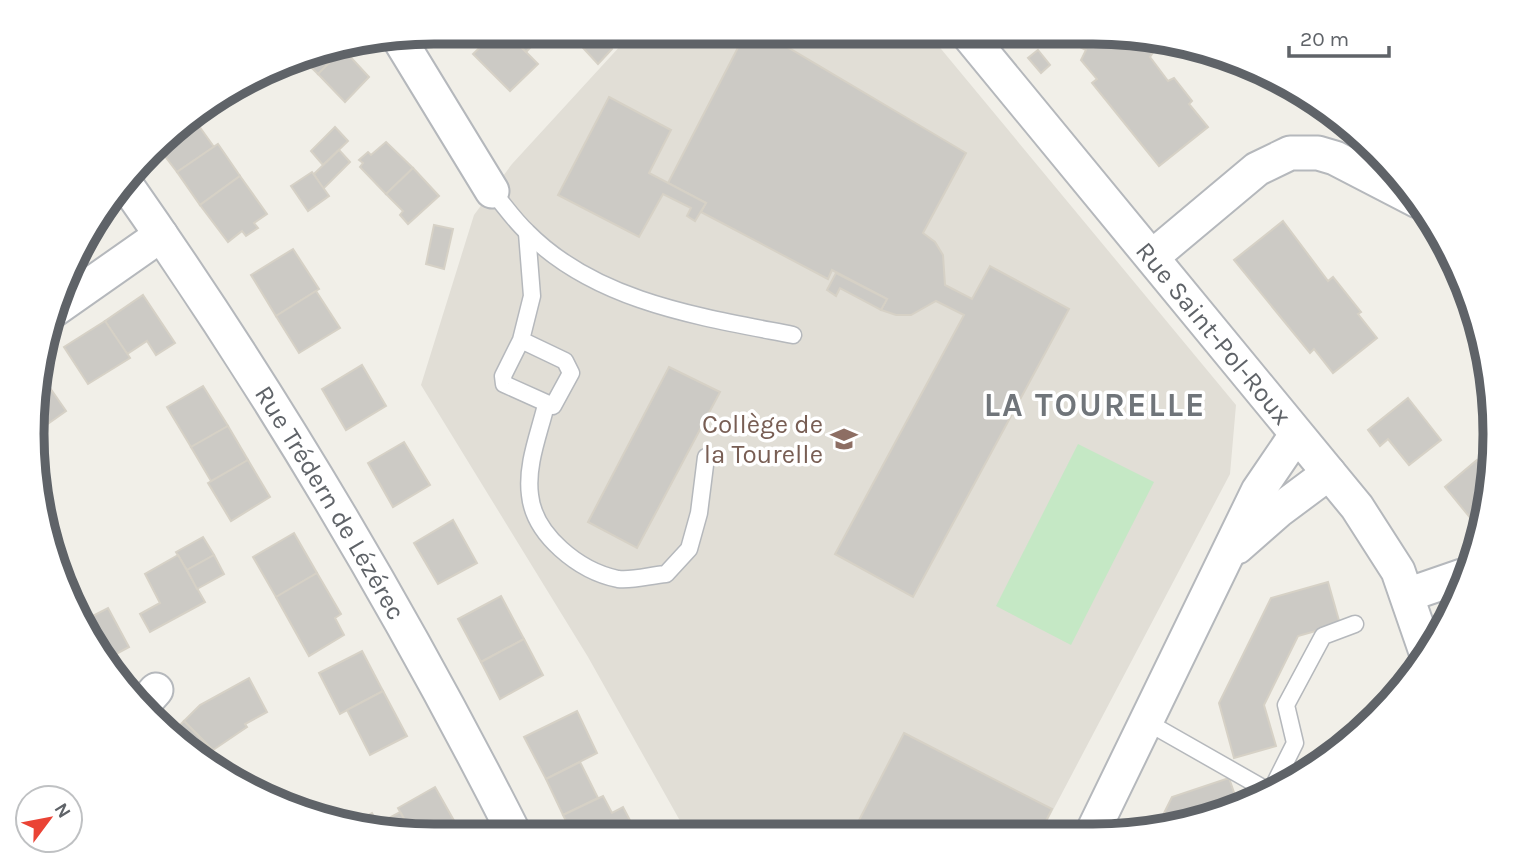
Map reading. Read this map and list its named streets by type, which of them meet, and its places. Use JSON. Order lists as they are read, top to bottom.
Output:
{
  "streets": {
    "street": ["Rue Saint-Pol-Roux", "Rue Trédern de Lézérec"]
  },
  "districts": ["LA TOURELLE"],
  "places": {
    "school or university": ["Collège de la Tourelle"]
  },
  "scale_bar": "20 m",
  "north": "top right"
}
